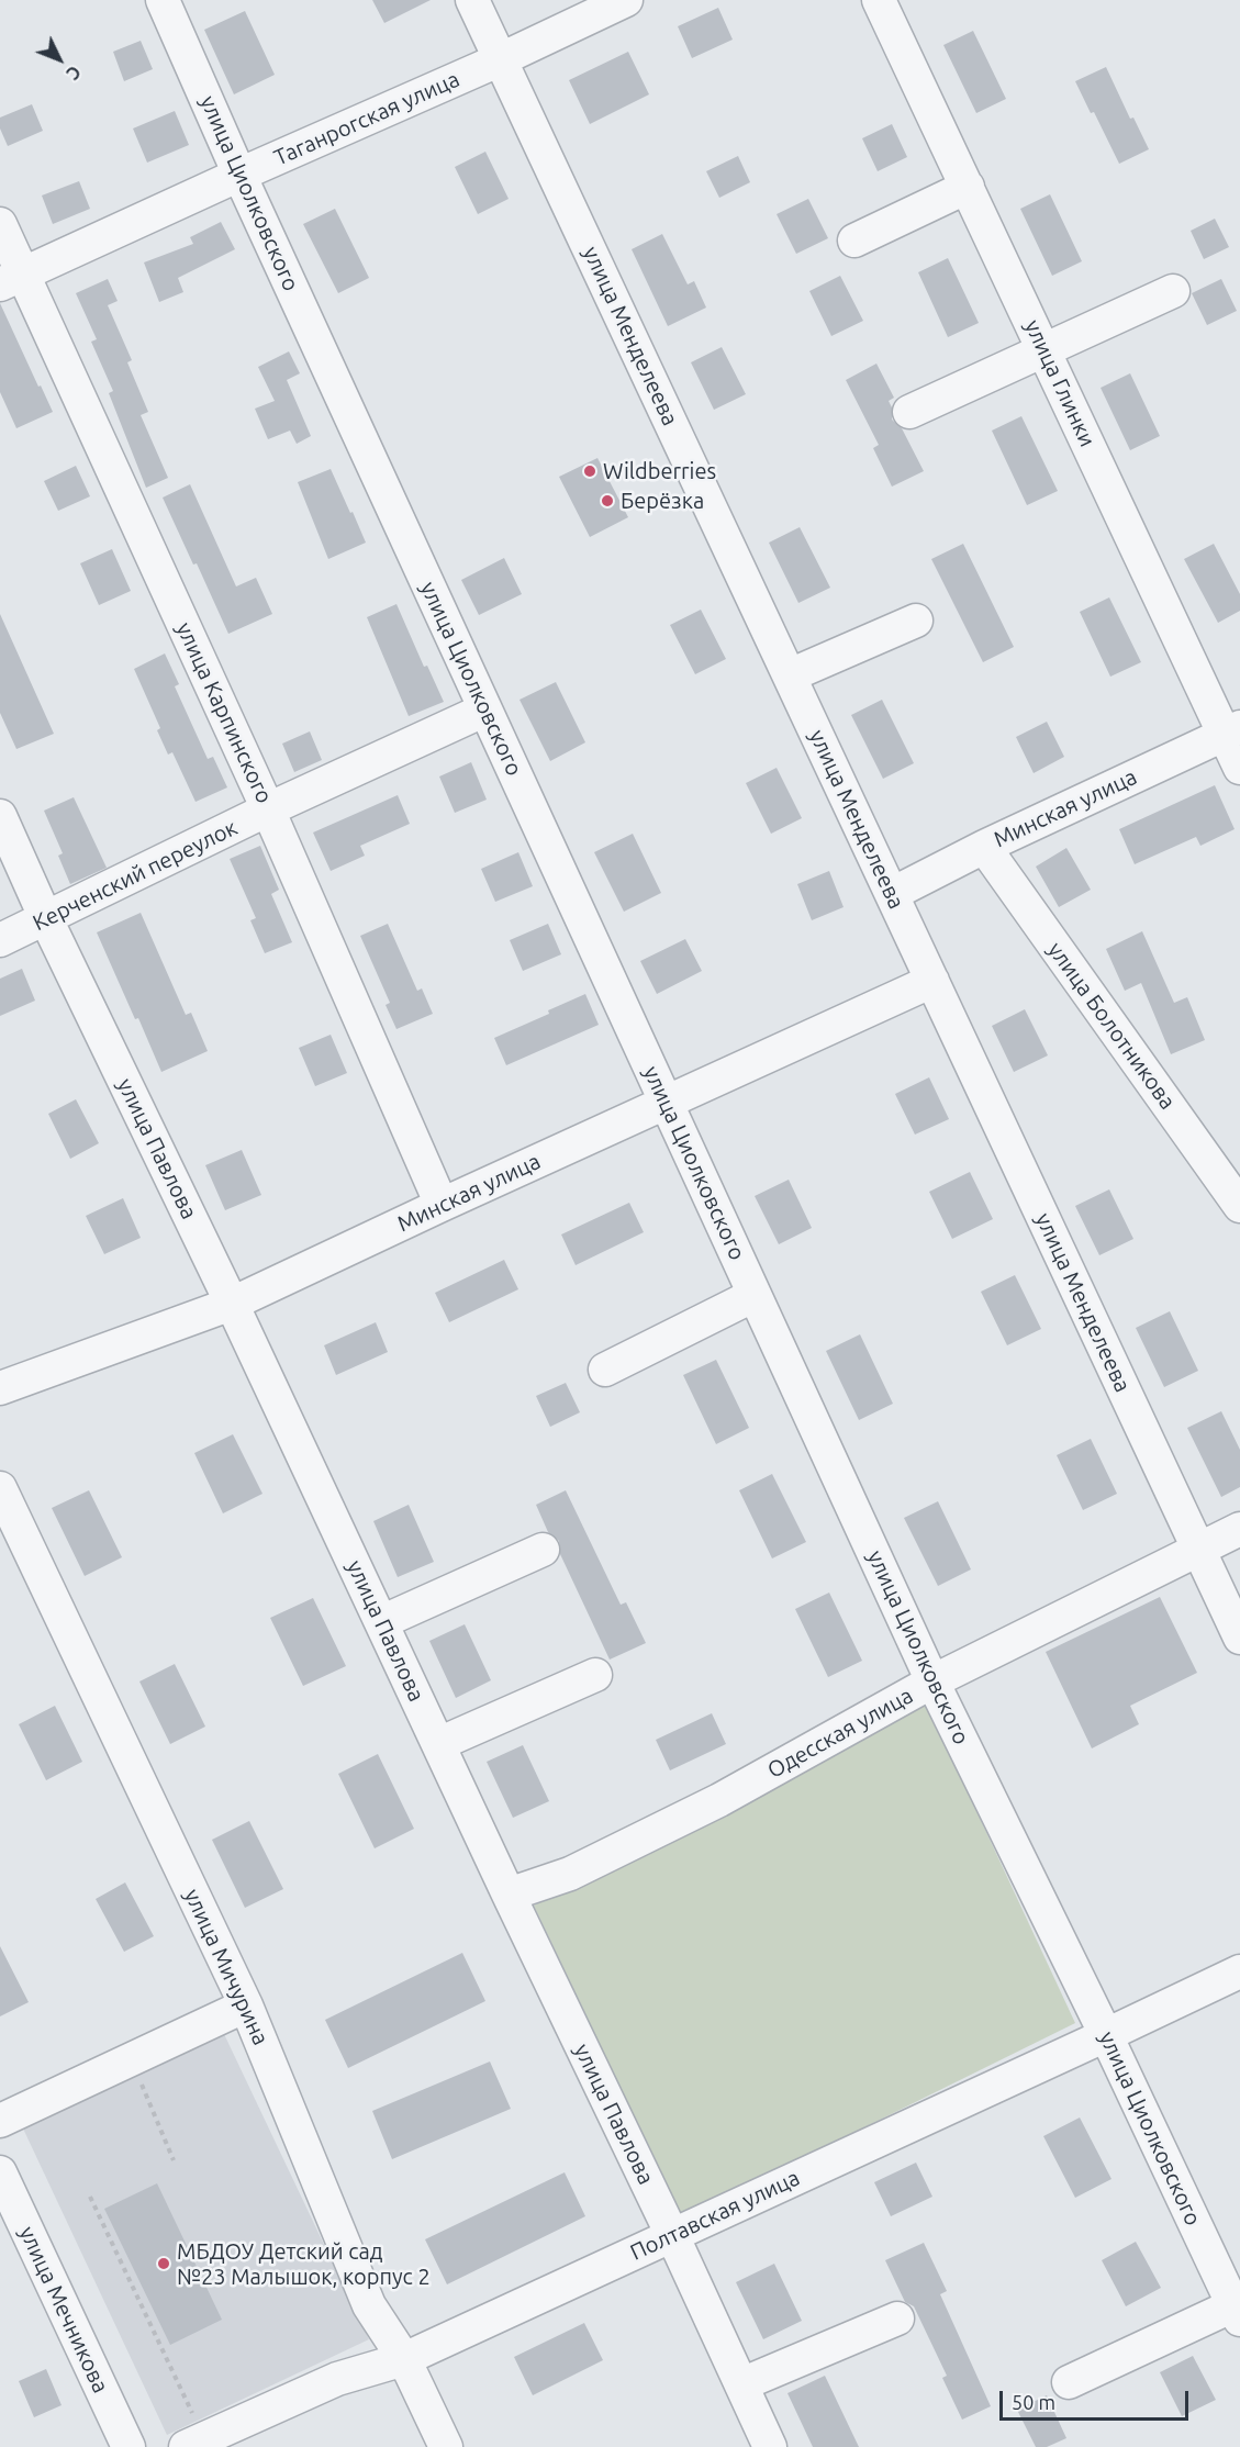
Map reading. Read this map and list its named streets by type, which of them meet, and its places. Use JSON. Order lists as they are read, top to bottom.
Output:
{
  "streets": {
    "street": [
      "Таганрогская улица",
      "улица Циолковского",
      "улица Менделеева",
      "улица Глинки",
      "улица Карпинского",
      "Минская улица",
      "Керченский переулок",
      "улица Болотникова",
      "улица Павлова",
      "Одесская улица",
      "улица Мичурина",
      "Полтавская улица",
      "улица Мечникова"
    ]
  },
  "crossings": [
    ["Таганрогская улица", "улица Циолковского"],
    ["Таганрогская улица", "улица Менделеева"],
    ["Таганрогская улица", "улица Карпинского"],
    ["улица Циолковского", "Минская улица"],
    ["улица Циолковского", "Керченский переулок"],
    ["улица Циолковского", "Одесская улица"],
    ["улица Циолковского", "Полтавская улица"],
    ["улица Менделеева", "Минская улица"],
    ["улица Менделеева", "Одесская улица"],
    ["улица Глинки", "Минская улица"],
    ["улица Карпинского", "Минская улица"],
    ["улица Карпинского", "Керченский переулок"],
    ["Минская улица", "улица Болотникова"],
    ["Минская улица", "улица Павлова"],
    ["Керченский переулок", "улица Павлова"],
    ["улица Павлова", "Одесская улица"],
    ["улица Павлова", "Полтавская улица"],
    ["улица Мичурина", "Полтавская улица"]
  ],
  "places": ["Wildberries", "Берёзка", "МБДОУ Детский сад №23 Малышок, корпус 2"],
  "scale_bar": "50 m",
  "north": "bottom right"
}
